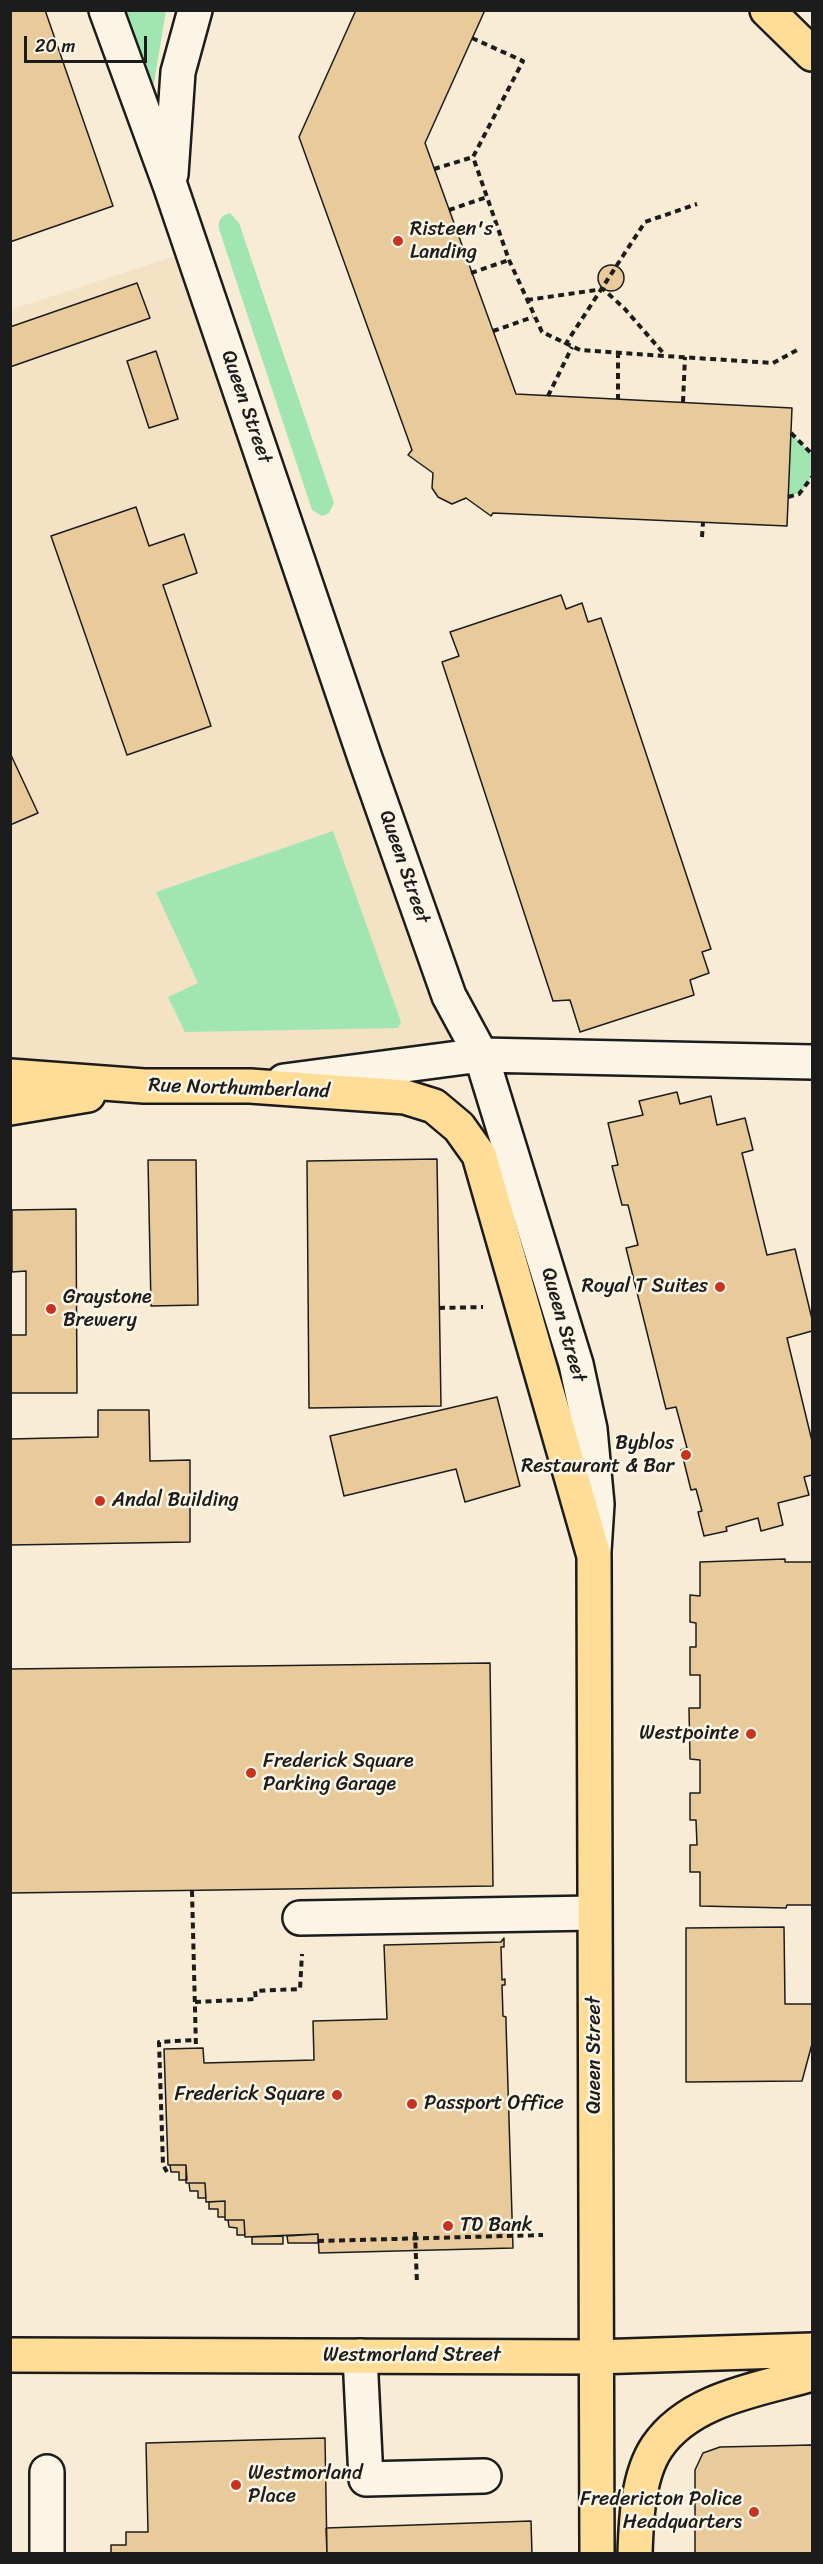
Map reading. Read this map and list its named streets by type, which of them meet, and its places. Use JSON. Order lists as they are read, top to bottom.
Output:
{
  "streets": {
    "main road": ["Queen Street", "Rue Northumberland", "Westmorland Street"]
  },
  "crossings": [
    ["Queen Street", "Rue Northumberland"],
    ["Queen Street", "Westmorland Street"]
  ],
  "places": [
    "Risteen's Landing",
    "Royal T Suites",
    "Graystone Brewery",
    "Byblos Restaurant & Bar",
    "Andal Building",
    "Westpointe",
    "Frederick Square Parking Garage",
    "Frederick Square",
    "Passport Office",
    "TD Bank",
    "Westmorland Place",
    "Fredericton Police Headquarters"
  ],
  "scale_bar": "20 m"
}
